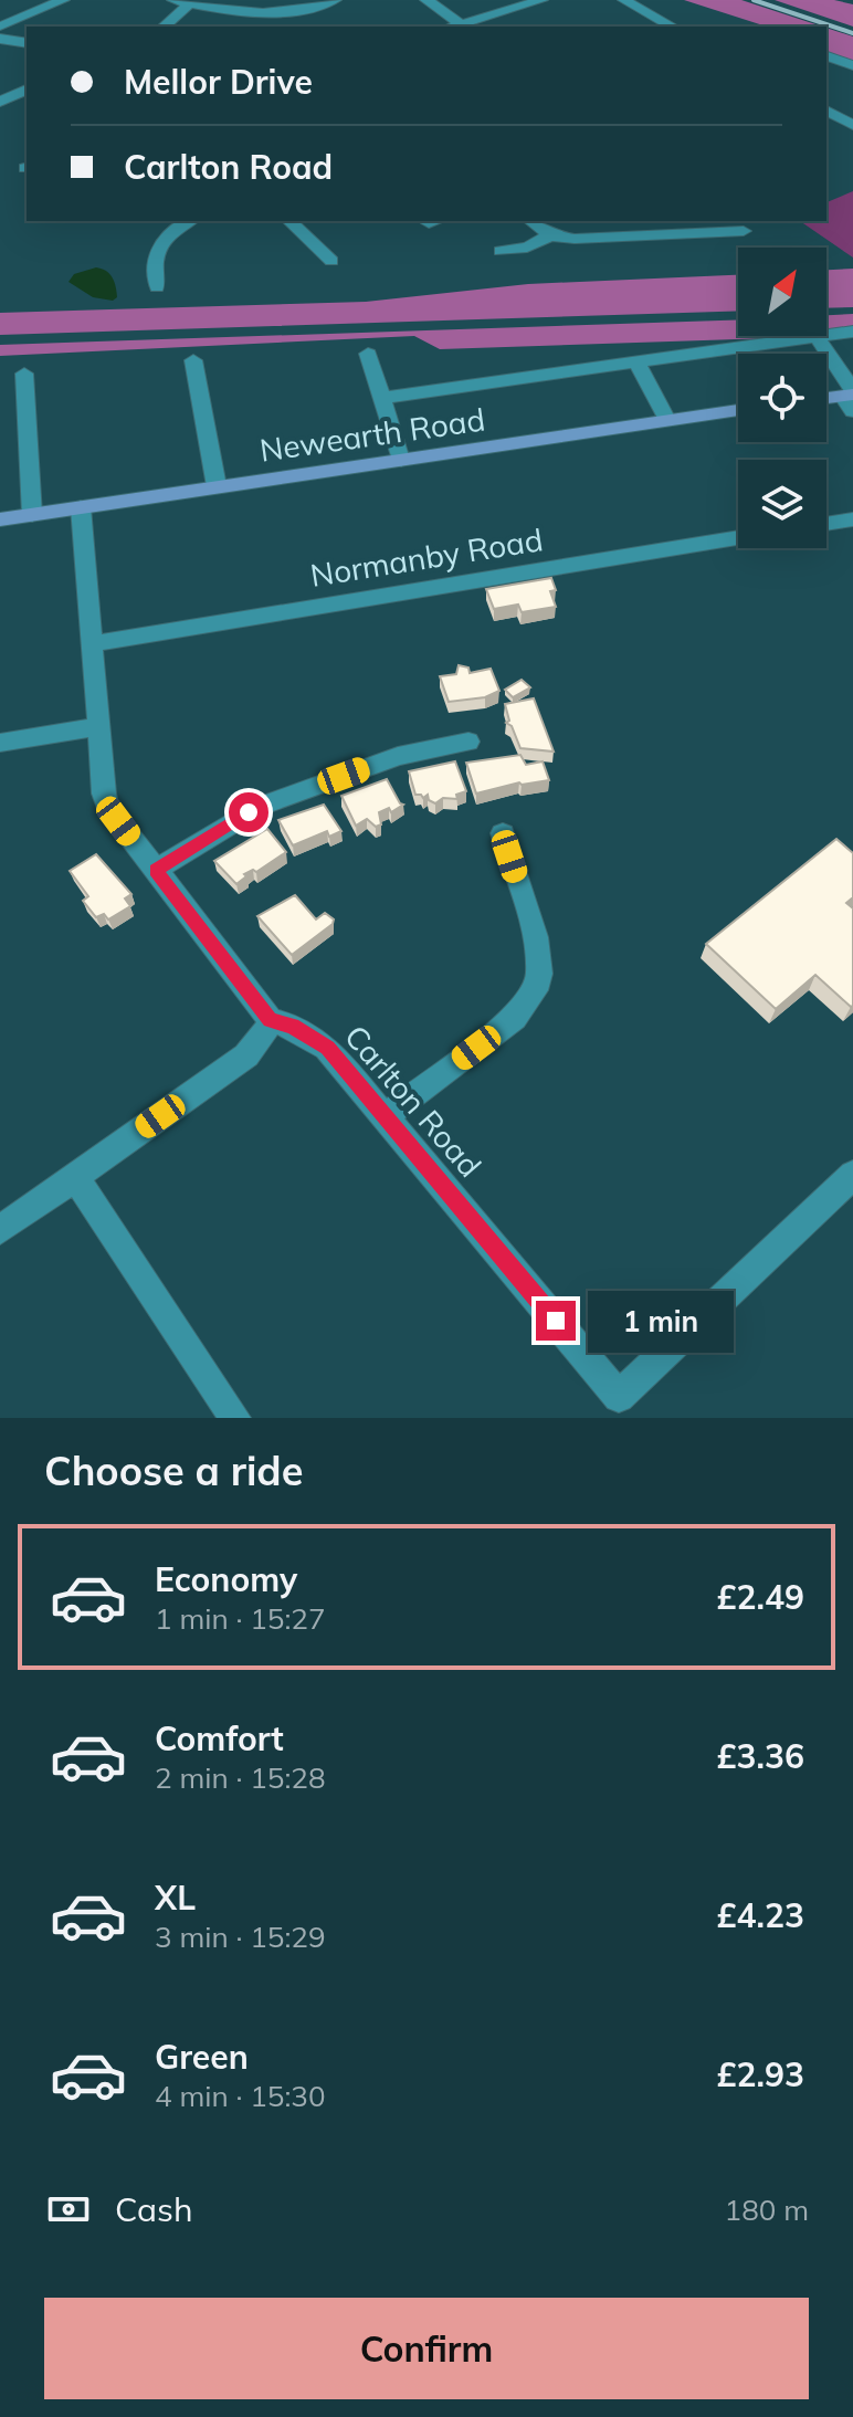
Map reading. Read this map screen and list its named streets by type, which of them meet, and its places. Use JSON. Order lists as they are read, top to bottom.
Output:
{
  "streets": {
    "main road": ["Newearth Road"],
    "street": ["Normanby Road", "Carlton Road"]
  },
  "crossings": [
    ["Newearth Road", "Carlton Road"],
    ["Normanby Road", "Carlton Road"]
  ],
  "north": "top right",
  "page": {
    "banner": ["Mellor Drive", "Carlton Road"],
    "bubble": "1 min",
    "heading": "Choose a ride",
    "list": [
      {
        "name": "Economy",
        "note": "1 min · 15:27",
        "value": "£2.49"
      },
      {
        "name": "Comfort",
        "note": "2 min · 15:28",
        "value": "£3.36"
      },
      {
        "name": "XL",
        "note": "3 min · 15:29",
        "value": "£4.23"
      },
      {
        "name": "Green",
        "note": "4 min · 15:30",
        "value": "£2.93"
      }
    ],
    "pay": ["Cash", "180 m"],
    "buttons": "Confirm"
  }
}
